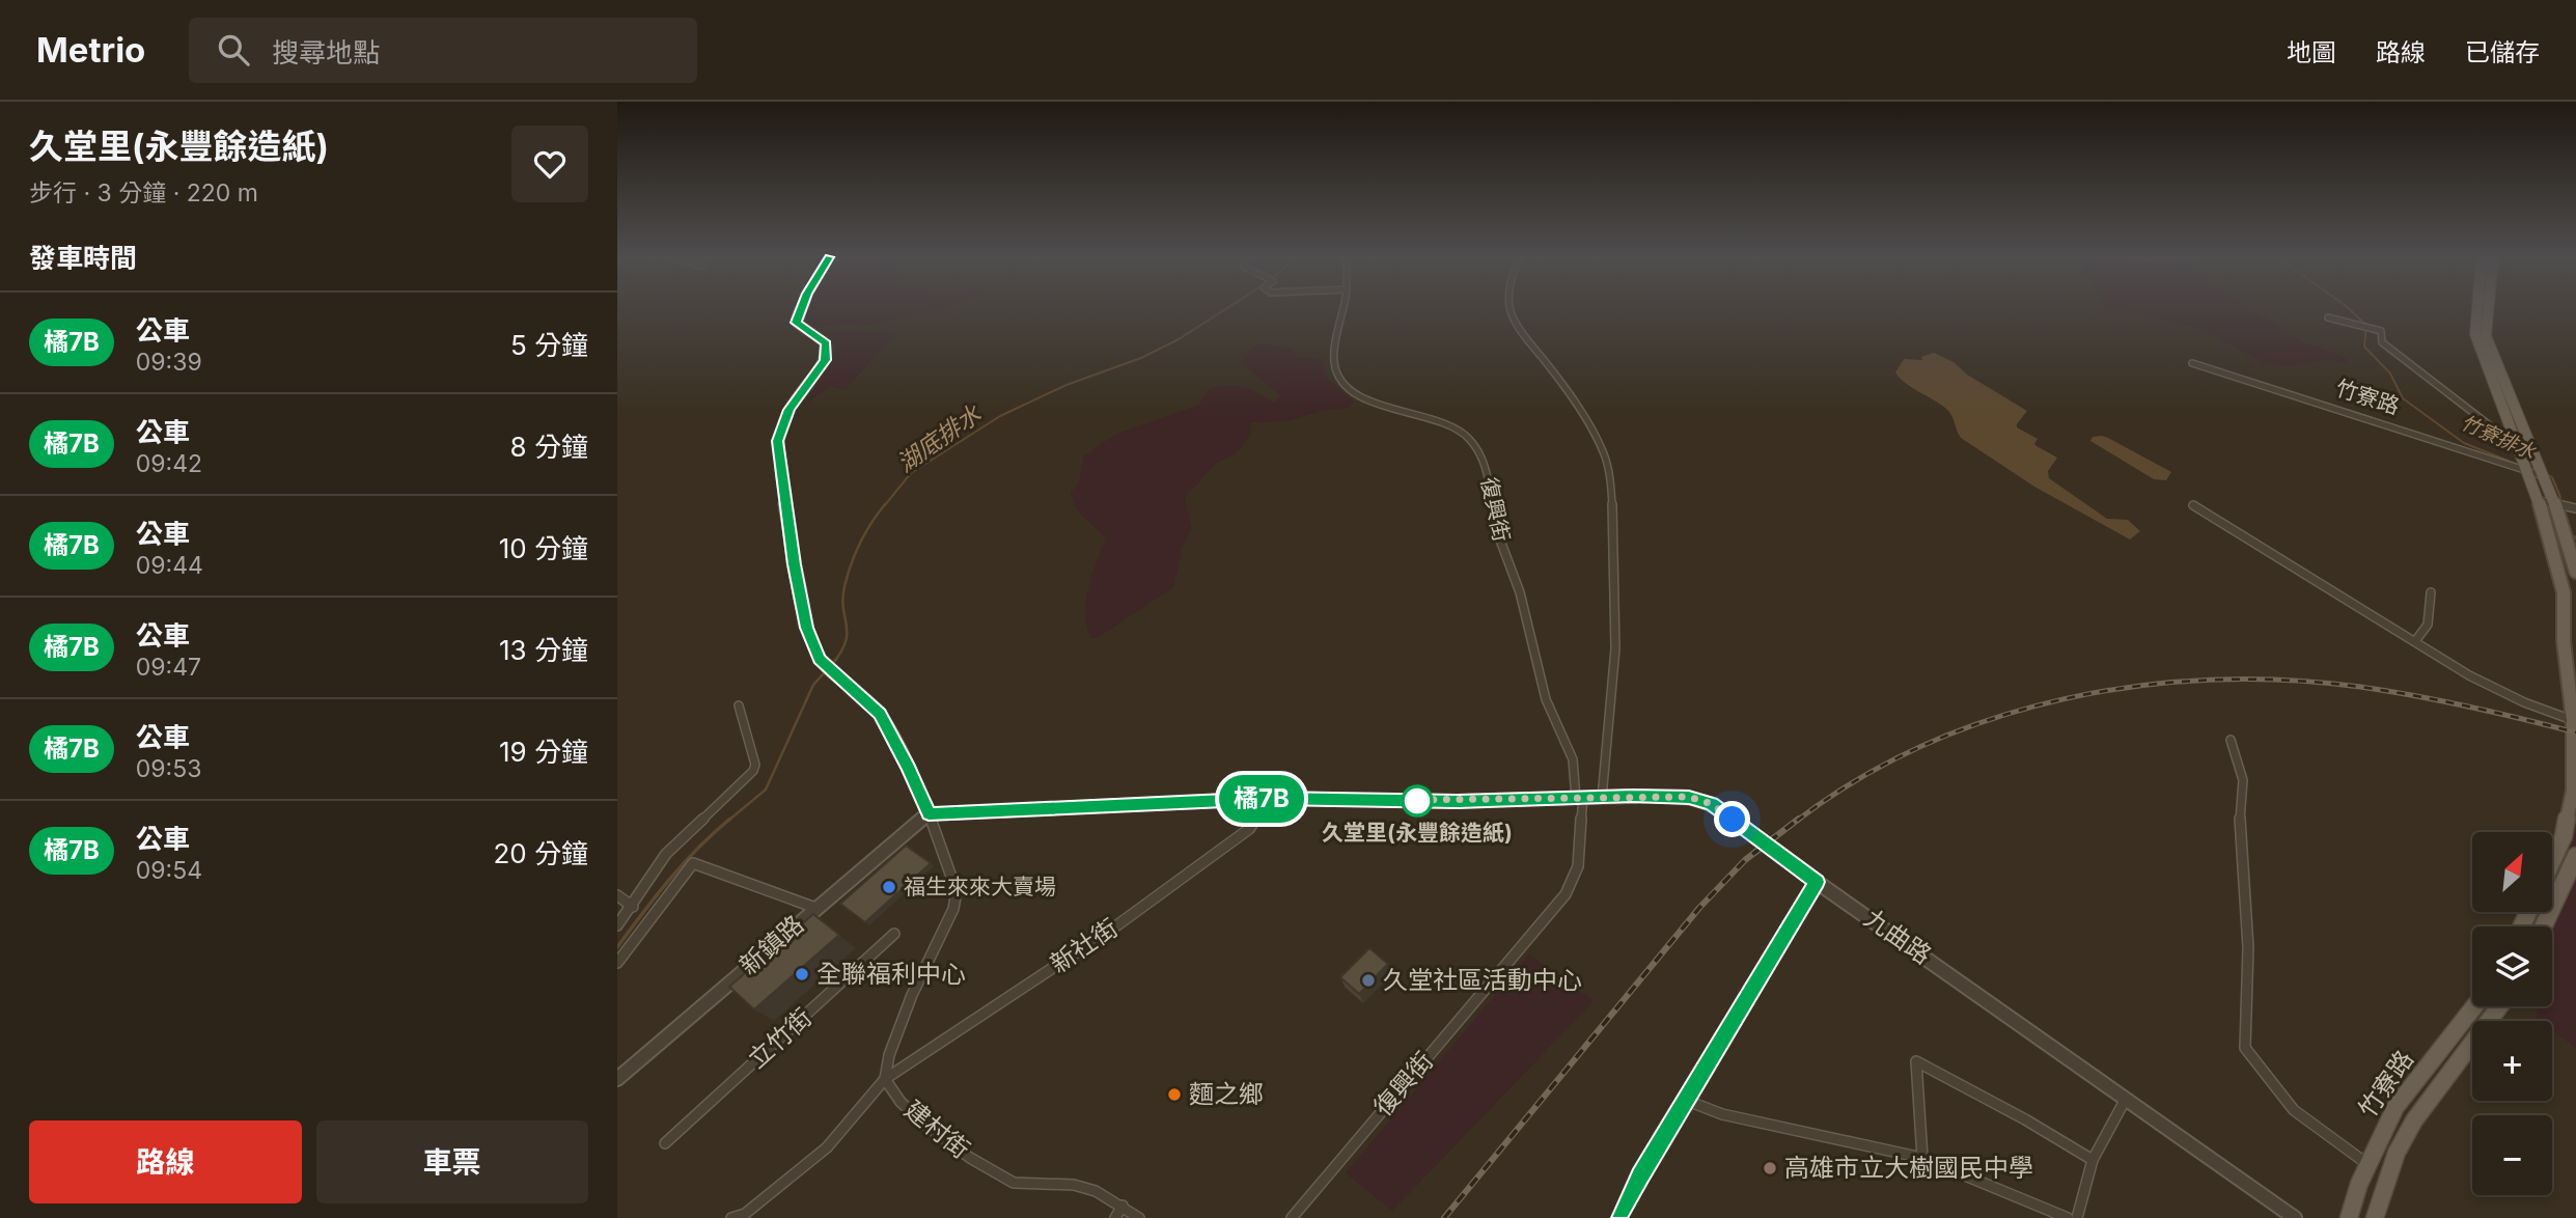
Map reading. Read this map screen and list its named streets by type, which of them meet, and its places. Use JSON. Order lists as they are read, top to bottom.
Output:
{
  "streets": {
    "main road": ["竹寮路"],
    "street": [
      "復興街",
      "九曲路",
      "新鎮路",
      "新社街",
      "立竹街",
      "建村街"
    ]
  },
  "crossings": [
    ["復興街", "九曲路"],
    ["九曲路", "新鎮路"],
    ["九曲路", "新社街"],
    ["新社街", "建村街"]
  ],
  "water": ["竹寮排水", "湖底排水"],
  "places": [
    "久堂里(永豐餘造紙)",
    "福生來來大賣場",
    "全聯福利中心",
    "久堂社區活動中心",
    "麵之鄉",
    "高雄市立大樹國民中學"
  ],
  "lines": ["bus line 橘7B"],
  "north": "top right",
  "page": {
    "header": "Metrio",
    "search": "搜尋地點",
    "nav": ["地圖", "路線", "已儲存"],
    "heading": [
      ["久堂里(永豐餘造紙)", "步行 · 3 分鐘 · 220 m"],
      "發車時間"
    ],
    "on_map": "橘7B",
    "list": [
      {
        "mark": "橘7B",
        "name": "公車",
        "note": "09:39",
        "value": "5 分鐘"
      },
      {
        "mark": "橘7B",
        "name": "公車",
        "note": "09:42",
        "value": "8 分鐘"
      },
      {
        "mark": "橘7B",
        "name": "公車",
        "note": "09:44",
        "value": "10 分鐘"
      },
      {
        "mark": "橘7B",
        "name": "公車",
        "note": "09:47",
        "value": "13 分鐘"
      },
      {
        "mark": "橘7B",
        "name": "公車",
        "note": "09:53",
        "value": "19 分鐘"
      },
      {
        "mark": "橘7B",
        "name": "公車",
        "note": "09:54",
        "value": "20 分鐘"
      }
    ],
    "map_buttons": ["+", "−"],
    "buttons": ["路線", "車票"]
  }
}
